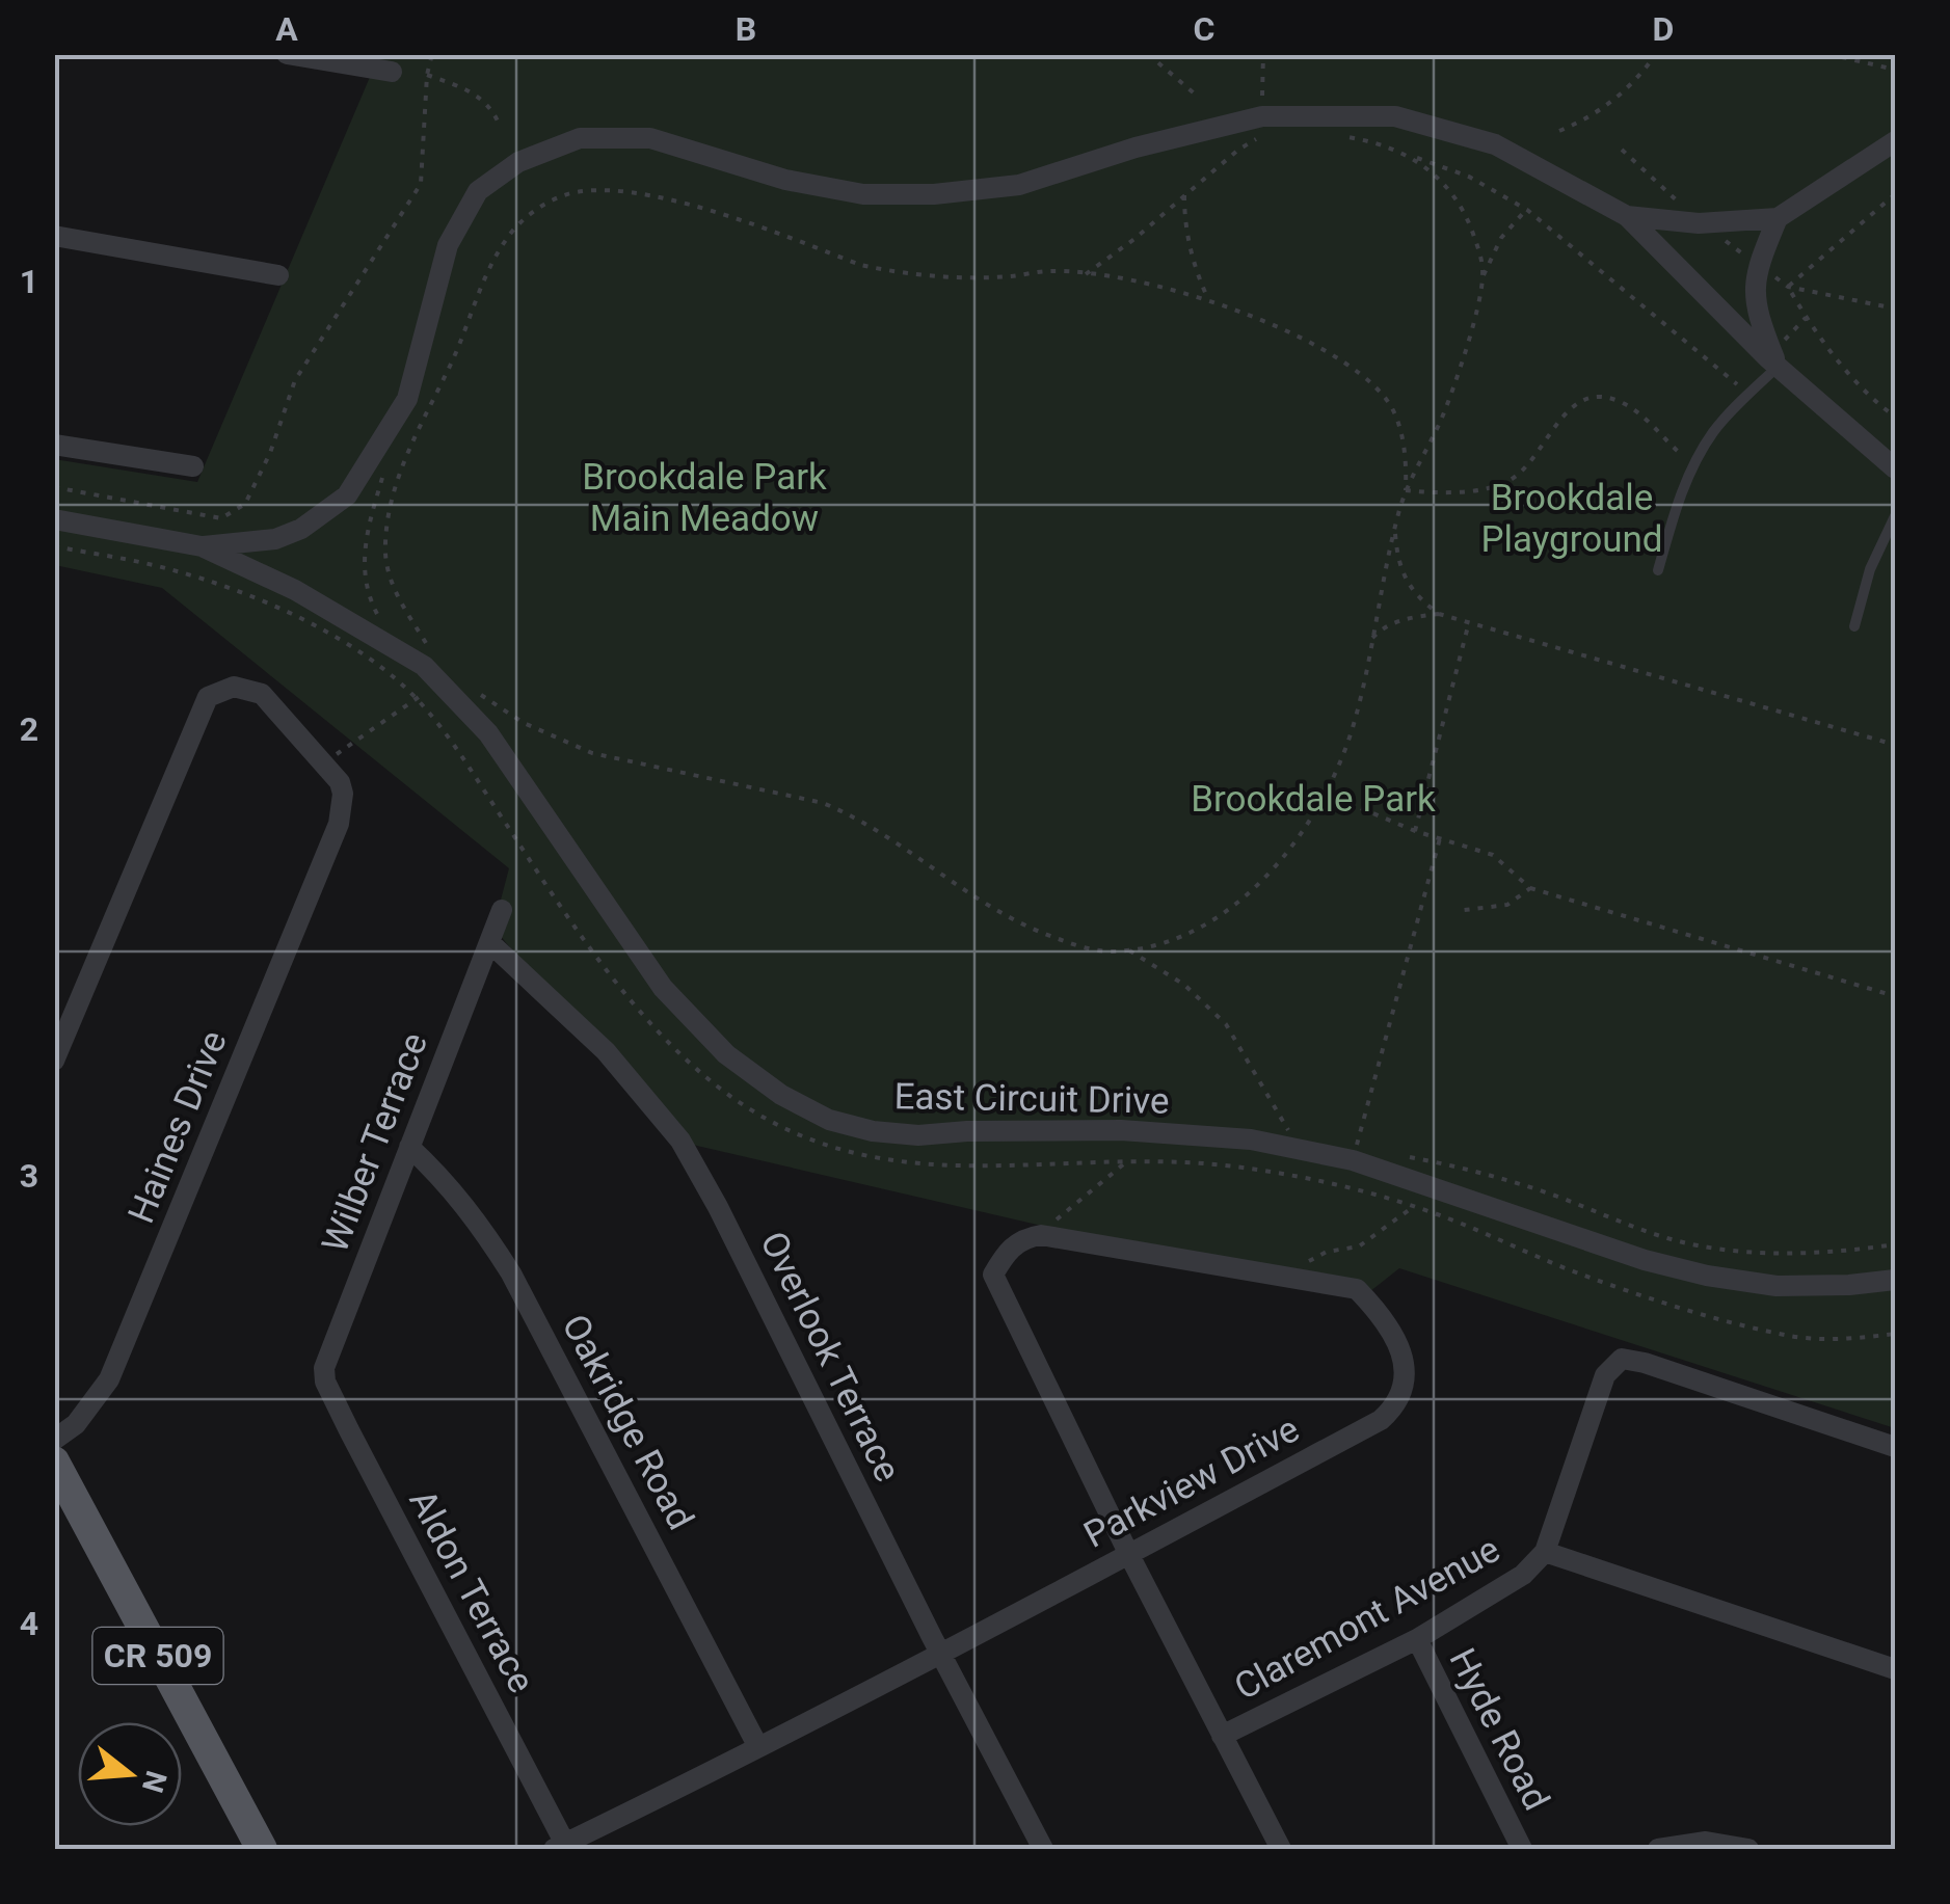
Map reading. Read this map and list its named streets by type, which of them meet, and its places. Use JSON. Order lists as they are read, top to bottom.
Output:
{
  "streets": {
    "main road": ["CR 509"],
    "street": [
      "East Circuit Drive",
      "Haines Drive",
      "Wilber Terrace",
      "Overlook Terrace",
      "Oakridge Road",
      "Parkview Drive",
      "Aldon Terrace",
      "Claremont Avenue",
      "Hyde Road"
    ]
  },
  "crossings": [
    ["Wilber Terrace", "Overlook Terrace"],
    ["Wilber Terrace", "Oakridge Road"],
    ["Wilber Terrace", "Aldon Terrace"],
    ["Overlook Terrace", "Parkview Drive"],
    ["Oakridge Road", "Parkview Drive"],
    ["Parkview Drive", "Aldon Terrace"],
    ["Claremont Avenue", "Hyde Road"]
  ],
  "parks": ["Brookdale Park Main Meadow", "Brookdale Playground", "Brookdale Park"],
  "north": "right",
  "grid": {
    "columns": [
      "A",
      "B",
      "C",
      "D"
    ],
    "rows": [
      "1",
      "2",
      "3",
      "4"
    ]
  }
}
